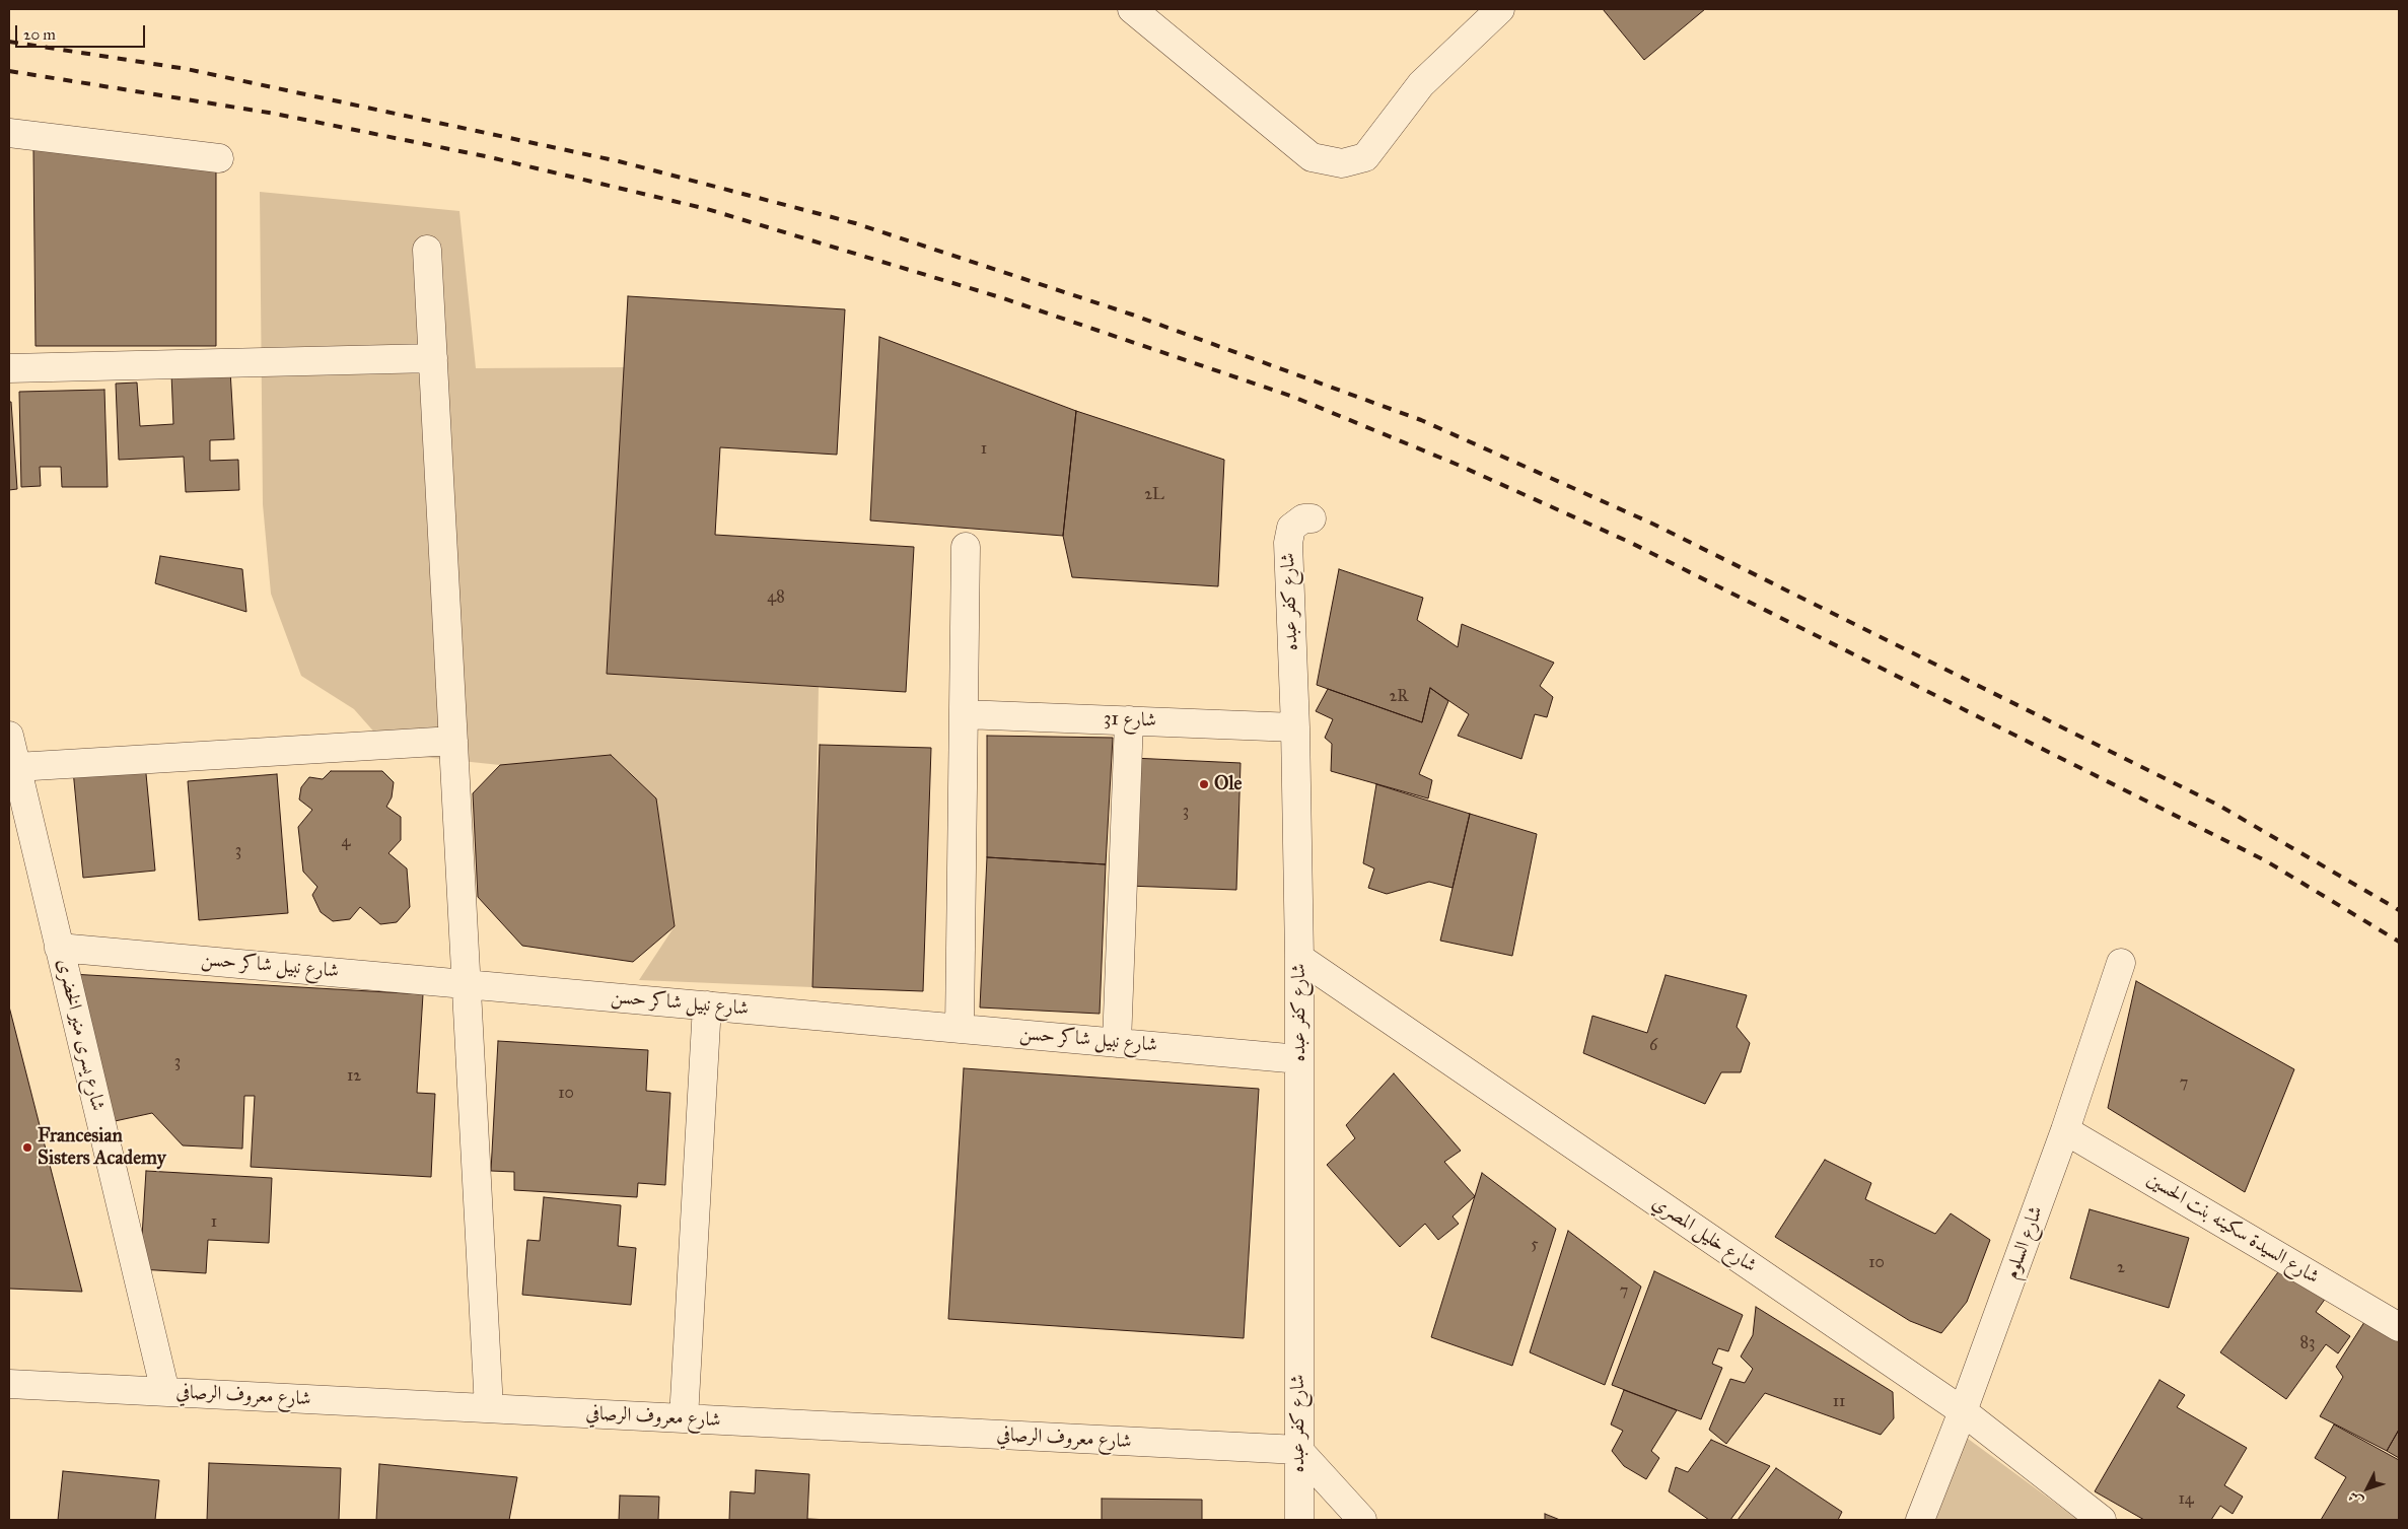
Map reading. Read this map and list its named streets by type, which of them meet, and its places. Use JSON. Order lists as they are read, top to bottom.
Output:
{
  "streets": {
    "street": [
      "شارع كفر عبده",
      "شارع 31",
      "شارع نبيل شاكر حسن",
      "شارع يسرى منير الخضرى",
      "شارع السيدة سكينه بنت الحسين",
      "شارع خليل المصري",
      "شارع السلوم",
      "شارع معروف الرصافي"
    ]
  },
  "crossings": [
    ["شارع كفر عبده", "شارع 31"],
    ["شارع كفر عبده", "شارع نبيل شاكر حسن"],
    ["شارع كفر عبده", "شارع خليل المصري"],
    ["شارع كفر عبده", "شارع معروف الرصافي"],
    ["شارع نبيل شاكر حسن", "شارع يسرى منير الخضرى"],
    ["شارع يسرى منير الخضرى", "شارع معروف الرصافي"],
    ["شارع السيدة سكينه بنت الحسين", "شارع السلوم"],
    ["شارع خليل المصري", "شارع السلوم"]
  ],
  "places": ["Ole", "Francesian Sisters Academy"],
  "house_numbers": [
    "1",
    "2L",
    "48",
    "2R",
    "3",
    "4",
    "3",
    "6",
    "3",
    "12",
    "7",
    "10",
    "1",
    "5",
    "10",
    "2",
    "7",
    "83",
    "11",
    "14"
  ],
  "scale_bar": "20 m",
  "north": "bottom left"
}
